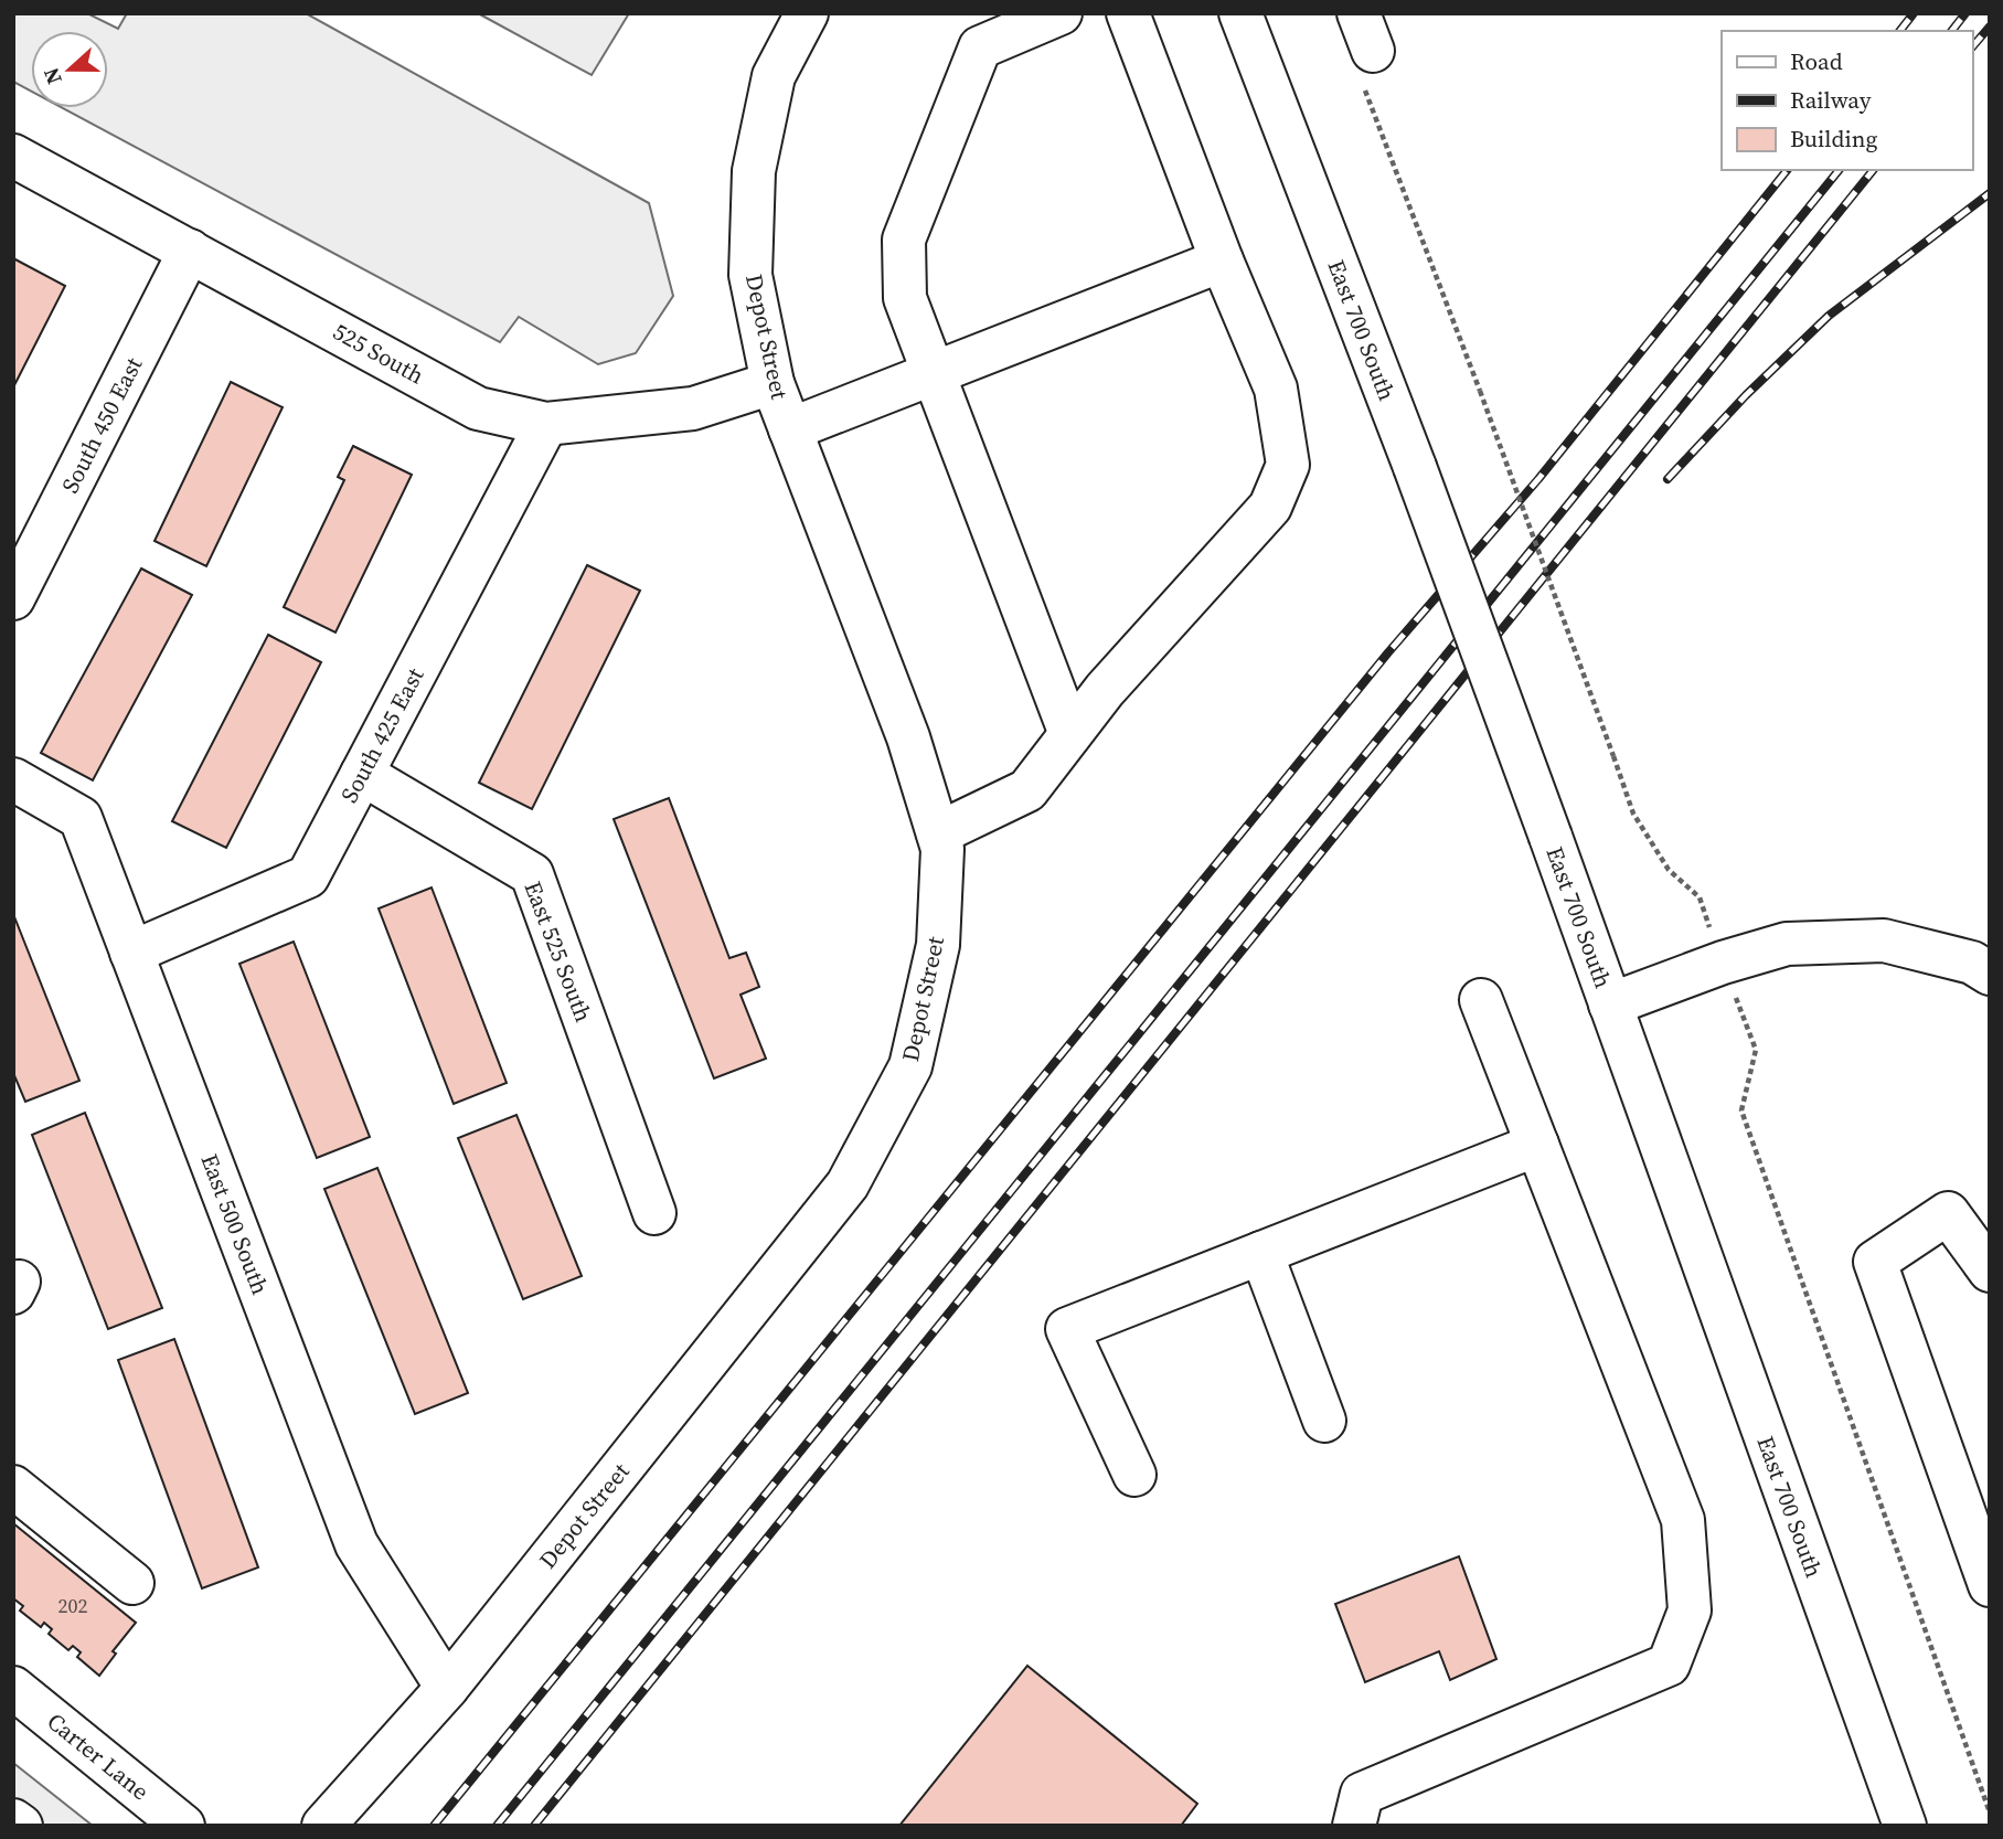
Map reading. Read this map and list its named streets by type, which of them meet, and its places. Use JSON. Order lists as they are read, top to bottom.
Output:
{
  "streets": {
    "street": [
      "East 700 South",
      "Depot Street",
      "525 South",
      "South 450 East",
      "South 425 East",
      "East 525 South",
      "East 500 South",
      "Carter Lane"
    ]
  },
  "crossings": [
    ["Depot Street", "525 South"],
    ["Depot Street", "East 500 South"],
    ["525 South", "South 450 East"],
    ["525 South", "South 425 East"],
    ["South 425 East", "East 525 South"],
    ["South 425 East", "East 500 South"]
  ],
  "house_numbers": ["202"],
  "legend": ["Road", "Railway", "Building"],
  "north": "left"
}
